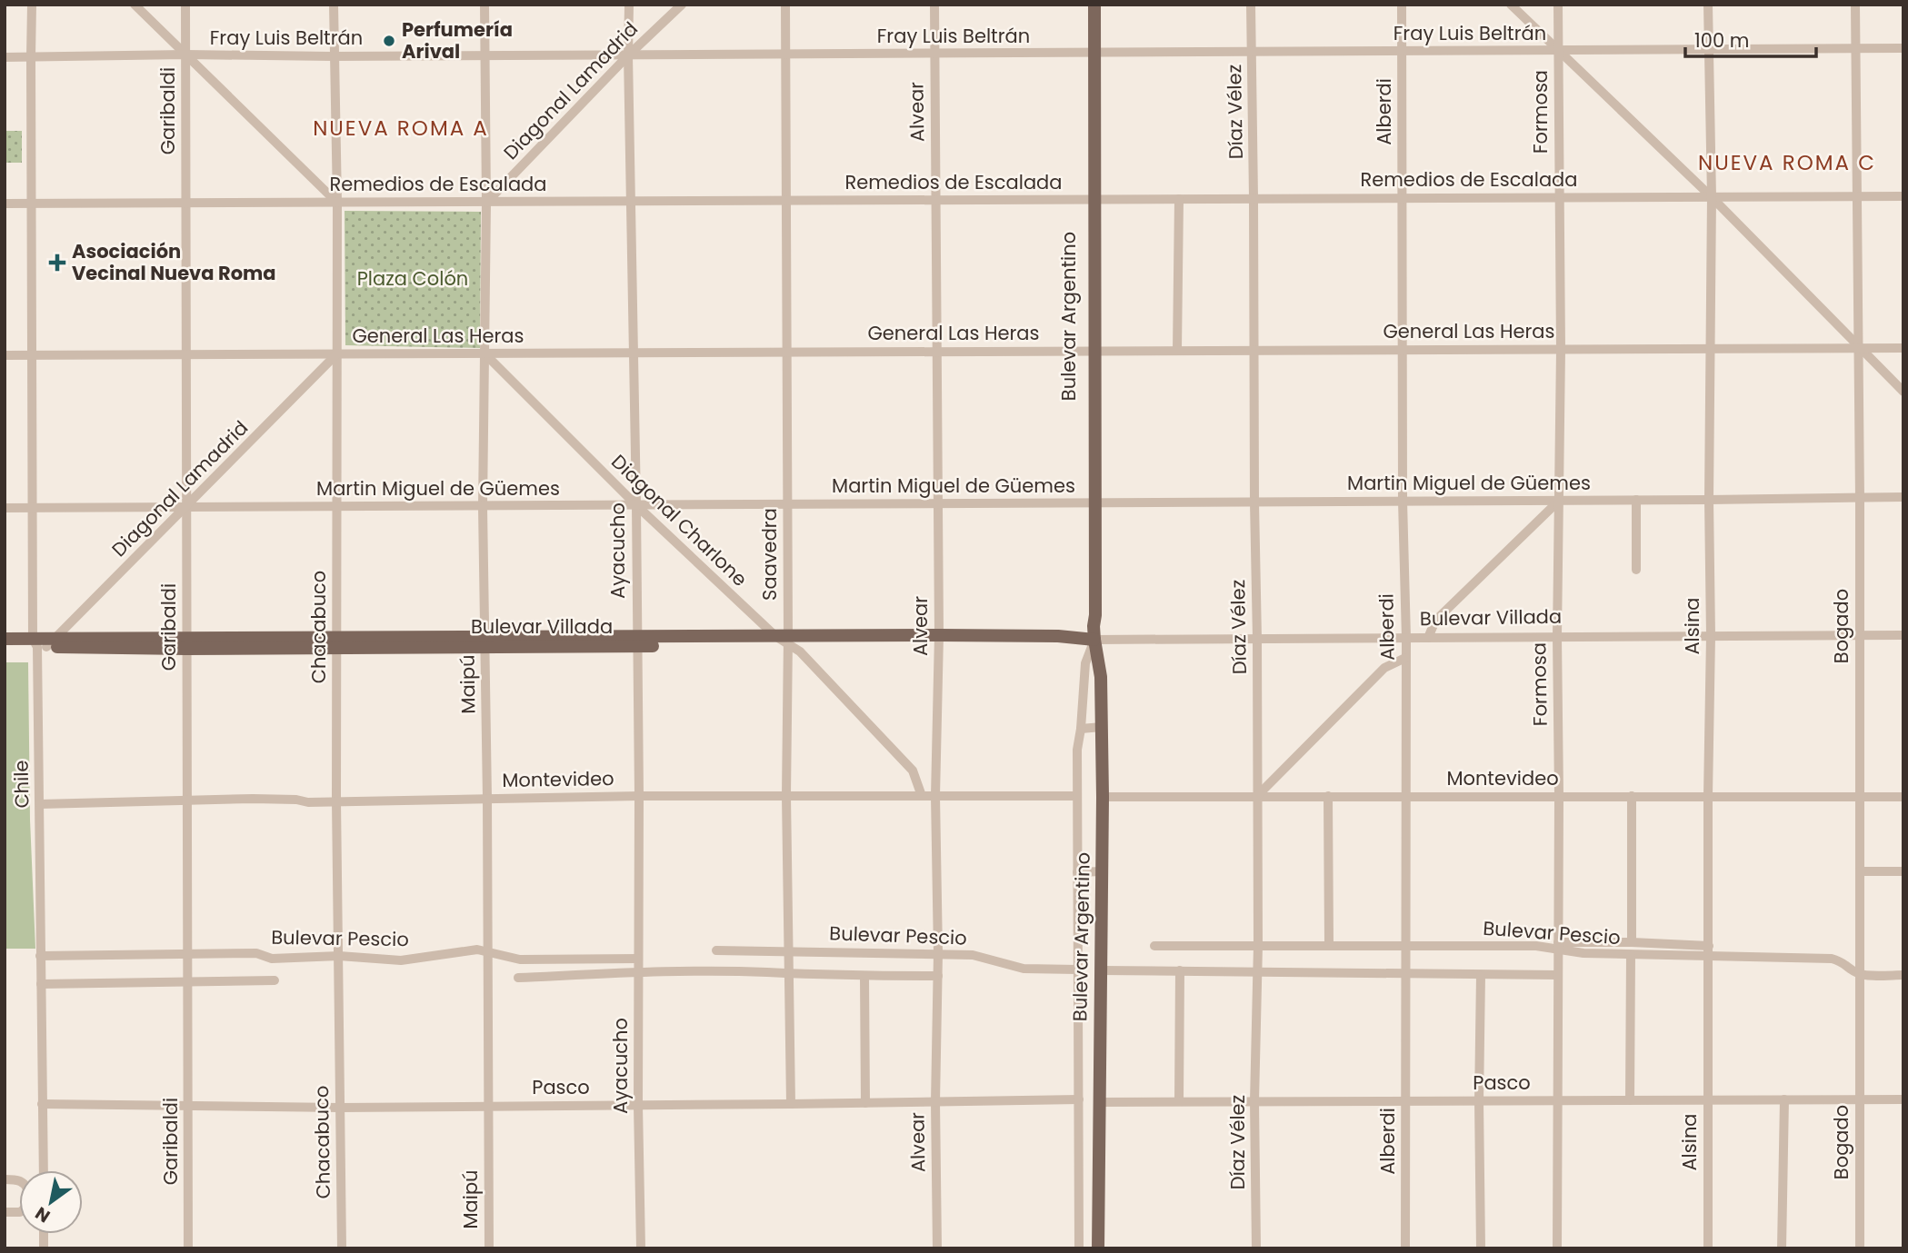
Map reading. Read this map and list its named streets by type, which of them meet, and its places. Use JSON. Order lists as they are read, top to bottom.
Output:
{
  "streets": {
    "main road": ["Bulevar Argentino", "Bulevar Villada"],
    "street": [
      "Fray Luis Beltrán",
      "Diagonal Lamadrid",
      "Garibaldi",
      "Alvear",
      "Díaz Vélez",
      "Alberdi",
      "Formosa",
      "Remedios de Escalada",
      "General Las Heras",
      "Martin Miguel de Güemes",
      "Diagonal Charlone",
      "Ayacucho",
      "Saavedra",
      "Alsina",
      "Bogado",
      "Chacabuco",
      "Maipú",
      "Montevideo",
      "Chile",
      "Bulevar Pescio",
      "Pasco"
    ]
  },
  "crossings": [
    ["Fray Luis Beltrán", "Diagonal Lamadrid"],
    ["Fray Luis Beltrán", "Garibaldi"],
    ["Fray Luis Beltrán", "Alvear"],
    ["Fray Luis Beltrán", "Díaz Vélez"],
    ["Fray Luis Beltrán", "Alberdi"],
    ["Fray Luis Beltrán", "Formosa"],
    ["Fray Luis Beltrán", "Bulevar Argentino"],
    ["Fray Luis Beltrán", "Ayacucho"],
    ["Fray Luis Beltrán", "Saavedra"],
    ["Fray Luis Beltrán", "Alsina"],
    ["Fray Luis Beltrán", "Bogado"],
    ["Fray Luis Beltrán", "Chacabuco"],
    ["Fray Luis Beltrán", "Maipú"],
    ["Fray Luis Beltrán", "Chile"],
    ["Diagonal Lamadrid", "Garibaldi"],
    ["Diagonal Lamadrid", "Remedios de Escalada"],
    ["Diagonal Lamadrid", "General Las Heras"],
    ["Diagonal Lamadrid", "Martin Miguel de Güemes"],
    ["Diagonal Lamadrid", "Ayacucho"],
    ["Diagonal Lamadrid", "Bulevar Villada"],
    ["Diagonal Lamadrid", "Chacabuco"],
    ["Diagonal Lamadrid", "Maipú"],
    ["Diagonal Lamadrid", "Chile"],
    ["Garibaldi", "Remedios de Escalada"],
    ["Garibaldi", "General Las Heras"],
    ["Garibaldi", "Martin Miguel de Güemes"],
    ["Garibaldi", "Bulevar Villada"],
    ["Garibaldi", "Montevideo"],
    ["Garibaldi", "Bulevar Pescio"],
    ["Garibaldi", "Pasco"],
    ["Alvear", "Remedios de Escalada"],
    ["Alvear", "General Las Heras"],
    ["Alvear", "Martin Miguel de Güemes"],
    ["Alvear", "Bulevar Villada"],
    ["Alvear", "Montevideo"],
    ["Alvear", "Bulevar Pescio"],
    ["Alvear", "Pasco"],
    ["Díaz Vélez", "Remedios de Escalada"],
    ["Díaz Vélez", "General Las Heras"],
    ["Díaz Vélez", "Martin Miguel de Güemes"],
    ["Díaz Vélez", "Bulevar Villada"],
    ["Díaz Vélez", "Montevideo"],
    ["Díaz Vélez", "Bulevar Pescio"],
    ["Díaz Vélez", "Pasco"],
    ["Alberdi", "Remedios de Escalada"],
    ["Alberdi", "General Las Heras"],
    ["Alberdi", "Martin Miguel de Güemes"],
    ["Alberdi", "Bulevar Villada"],
    ["Alberdi", "Montevideo"],
    ["Alberdi", "Bulevar Pescio"],
    ["Alberdi", "Pasco"],
    ["Formosa", "Remedios de Escalada"],
    ["Formosa", "General Las Heras"],
    ["Formosa", "Martin Miguel de Güemes"],
    ["Formosa", "Bulevar Villada"],
    ["Formosa", "Montevideo"],
    ["Formosa", "Bulevar Pescio"],
    ["Formosa", "Pasco"],
    ["Remedios de Escalada", "Bulevar Argentino"],
    ["Remedios de Escalada", "Ayacucho"],
    ["Remedios de Escalada", "Saavedra"],
    ["Remedios de Escalada", "Alsina"],
    ["Remedios de Escalada", "Bogado"],
    ["Remedios de Escalada", "Chacabuco"],
    ["Remedios de Escalada", "Maipú"],
    ["Remedios de Escalada", "Chile"],
    ["Bulevar Argentino", "General Las Heras"],
    ["Bulevar Argentino", "Martin Miguel de Güemes"],
    ["Bulevar Argentino", "Bulevar Villada"],
    ["Bulevar Argentino", "Montevideo"],
    ["Bulevar Argentino", "Pasco"],
    ["General Las Heras", "Diagonal Charlone"],
    ["General Las Heras", "Ayacucho"],
    ["General Las Heras", "Saavedra"],
    ["General Las Heras", "Alsina"],
    ["General Las Heras", "Bogado"],
    ["General Las Heras", "Chacabuco"],
    ["General Las Heras", "Maipú"],
    ["General Las Heras", "Chile"],
    ["Martin Miguel de Güemes", "Diagonal Charlone"],
    ["Martin Miguel de Güemes", "Ayacucho"],
    ["Martin Miguel de Güemes", "Saavedra"],
    ["Martin Miguel de Güemes", "Alsina"],
    ["Martin Miguel de Güemes", "Bogado"],
    ["Martin Miguel de Güemes", "Chacabuco"],
    ["Martin Miguel de Güemes", "Maipú"],
    ["Martin Miguel de Güemes", "Chile"],
    ["Diagonal Charlone", "Ayacucho"],
    ["Diagonal Charlone", "Saavedra"],
    ["Diagonal Charlone", "Bulevar Villada"],
    ["Diagonal Charlone", "Maipú"],
    ["Diagonal Charlone", "Montevideo"],
    ["Ayacucho", "Bulevar Villada"],
    ["Ayacucho", "Montevideo"],
    ["Ayacucho", "Bulevar Pescio"],
    ["Ayacucho", "Pasco"],
    ["Saavedra", "Bulevar Villada"],
    ["Saavedra", "Montevideo"],
    ["Saavedra", "Bulevar Pescio"],
    ["Saavedra", "Pasco"],
    ["Bulevar Villada", "Alsina"],
    ["Bulevar Villada", "Bogado"],
    ["Bulevar Villada", "Chacabuco"],
    ["Bulevar Villada", "Maipú"],
    ["Bulevar Villada", "Chile"],
    ["Alsina", "Montevideo"],
    ["Alsina", "Bulevar Pescio"],
    ["Alsina", "Pasco"],
    ["Bogado", "Montevideo"],
    ["Bogado", "Bulevar Pescio"],
    ["Bogado", "Pasco"],
    ["Chacabuco", "Montevideo"],
    ["Chacabuco", "Bulevar Pescio"],
    ["Chacabuco", "Pasco"],
    ["Maipú", "Montevideo"],
    ["Maipú", "Bulevar Pescio"],
    ["Maipú", "Pasco"],
    ["Montevideo", "Chile"],
    ["Chile", "Bulevar Pescio"],
    ["Chile", "Pasco"]
  ],
  "districts": ["NUEVA ROMA A", "NUEVA ROMA C"],
  "parks": ["Plaza Colón"],
  "places": {
    "other": ["Perfumería Arival"],
    "health": ["Asociación Vecinal Nueva Roma"]
  },
  "scale_bar": "100 m",
  "north": "bottom left"
}
